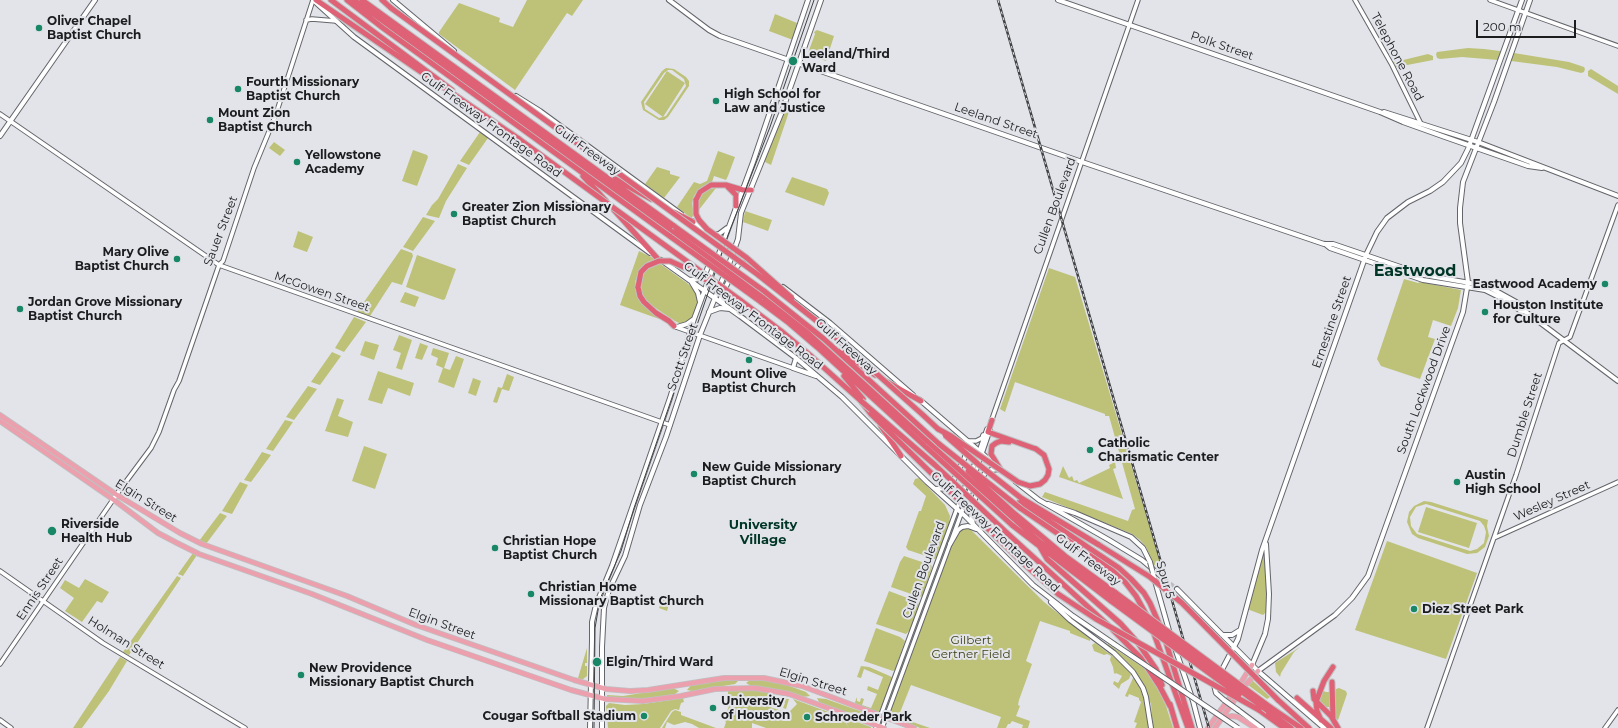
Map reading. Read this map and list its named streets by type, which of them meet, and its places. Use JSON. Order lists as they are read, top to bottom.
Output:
{
  "streets": {
    "highway": ["Gulf Freeway"],
    "main road": [
      "Polk Street",
      "Leeland Street",
      "Gulf Freeway Frontage Road",
      "Ernestine Street",
      "Scott Street",
      "South Lockwood Drive",
      "Elgin Street",
      "Spur 5"
    ],
    "street": [
      "Telephone Road",
      "Cullen Boulevard",
      "Sauer Street",
      "McGowen Street",
      "Dumble Street",
      "Wesley Street",
      "Ennis Street",
      "Holman Street"
    ]
  },
  "crossings": [
    ["Polk Street", "Telephone Road"],
    ["Polk Street", "Cullen Boulevard"],
    ["Polk Street", "Ernestine Street"],
    ["Polk Street", "South Lockwood Drive"],
    ["Leeland Street", "Cullen Boulevard"],
    ["Leeland Street", "Ernestine Street"],
    ["Leeland Street", "Scott Street"],
    ["Leeland Street", "South Lockwood Drive"],
    ["Gulf Freeway Frontage Road", "Cullen Boulevard"],
    ["Gulf Freeway Frontage Road", "Sauer Street"],
    ["Gulf Freeway Frontage Road", "Scott Street"],
    ["Cullen Boulevard", "Elgin Street"],
    ["Sauer Street", "McGowen Street"],
    ["Sauer Street", "Ennis Street"],
    ["McGowen Street", "Scott Street"],
    ["Scott Street", "Elgin Street"],
    ["Dumble Street", "Wesley Street"],
    ["Elgin Street", "Ennis Street"],
    ["Ennis Street", "Holman Street"]
  ],
  "districts": ["Eastwood", "University Village"],
  "parks": ["Gilbert Gertner Field"],
  "places": [
    "Oliver Chapel Baptist Church",
    "Leeland/Third Ward",
    "Fourth Missionary Baptist Church",
    "High School for Law and Justice",
    "Mount Zion Baptist Church",
    "Yellowstone Academy",
    "Greater Zion Missionary Baptist Church",
    "Mary Olive Baptist Church",
    "Eastwood Academy",
    "Jordan Grove Missionary Baptist Church",
    "Houston Institute for Culture",
    "Mount Olive Baptist Church",
    "Catholic Charismatic Center",
    "New Guide Missionary Baptist Church",
    "Austin High School",
    "Riverside Health Hub",
    "Christian Hope Baptist Church",
    "Christian Home Missionary Baptist Church",
    "Diez Street Park",
    "Elgin/Third Ward",
    "New Providence Missionary Baptist Church",
    "University of Houston",
    "Cougar Softball Stadium",
    "Schroeder Park"
  ],
  "scale_bar": "200 m"
}
